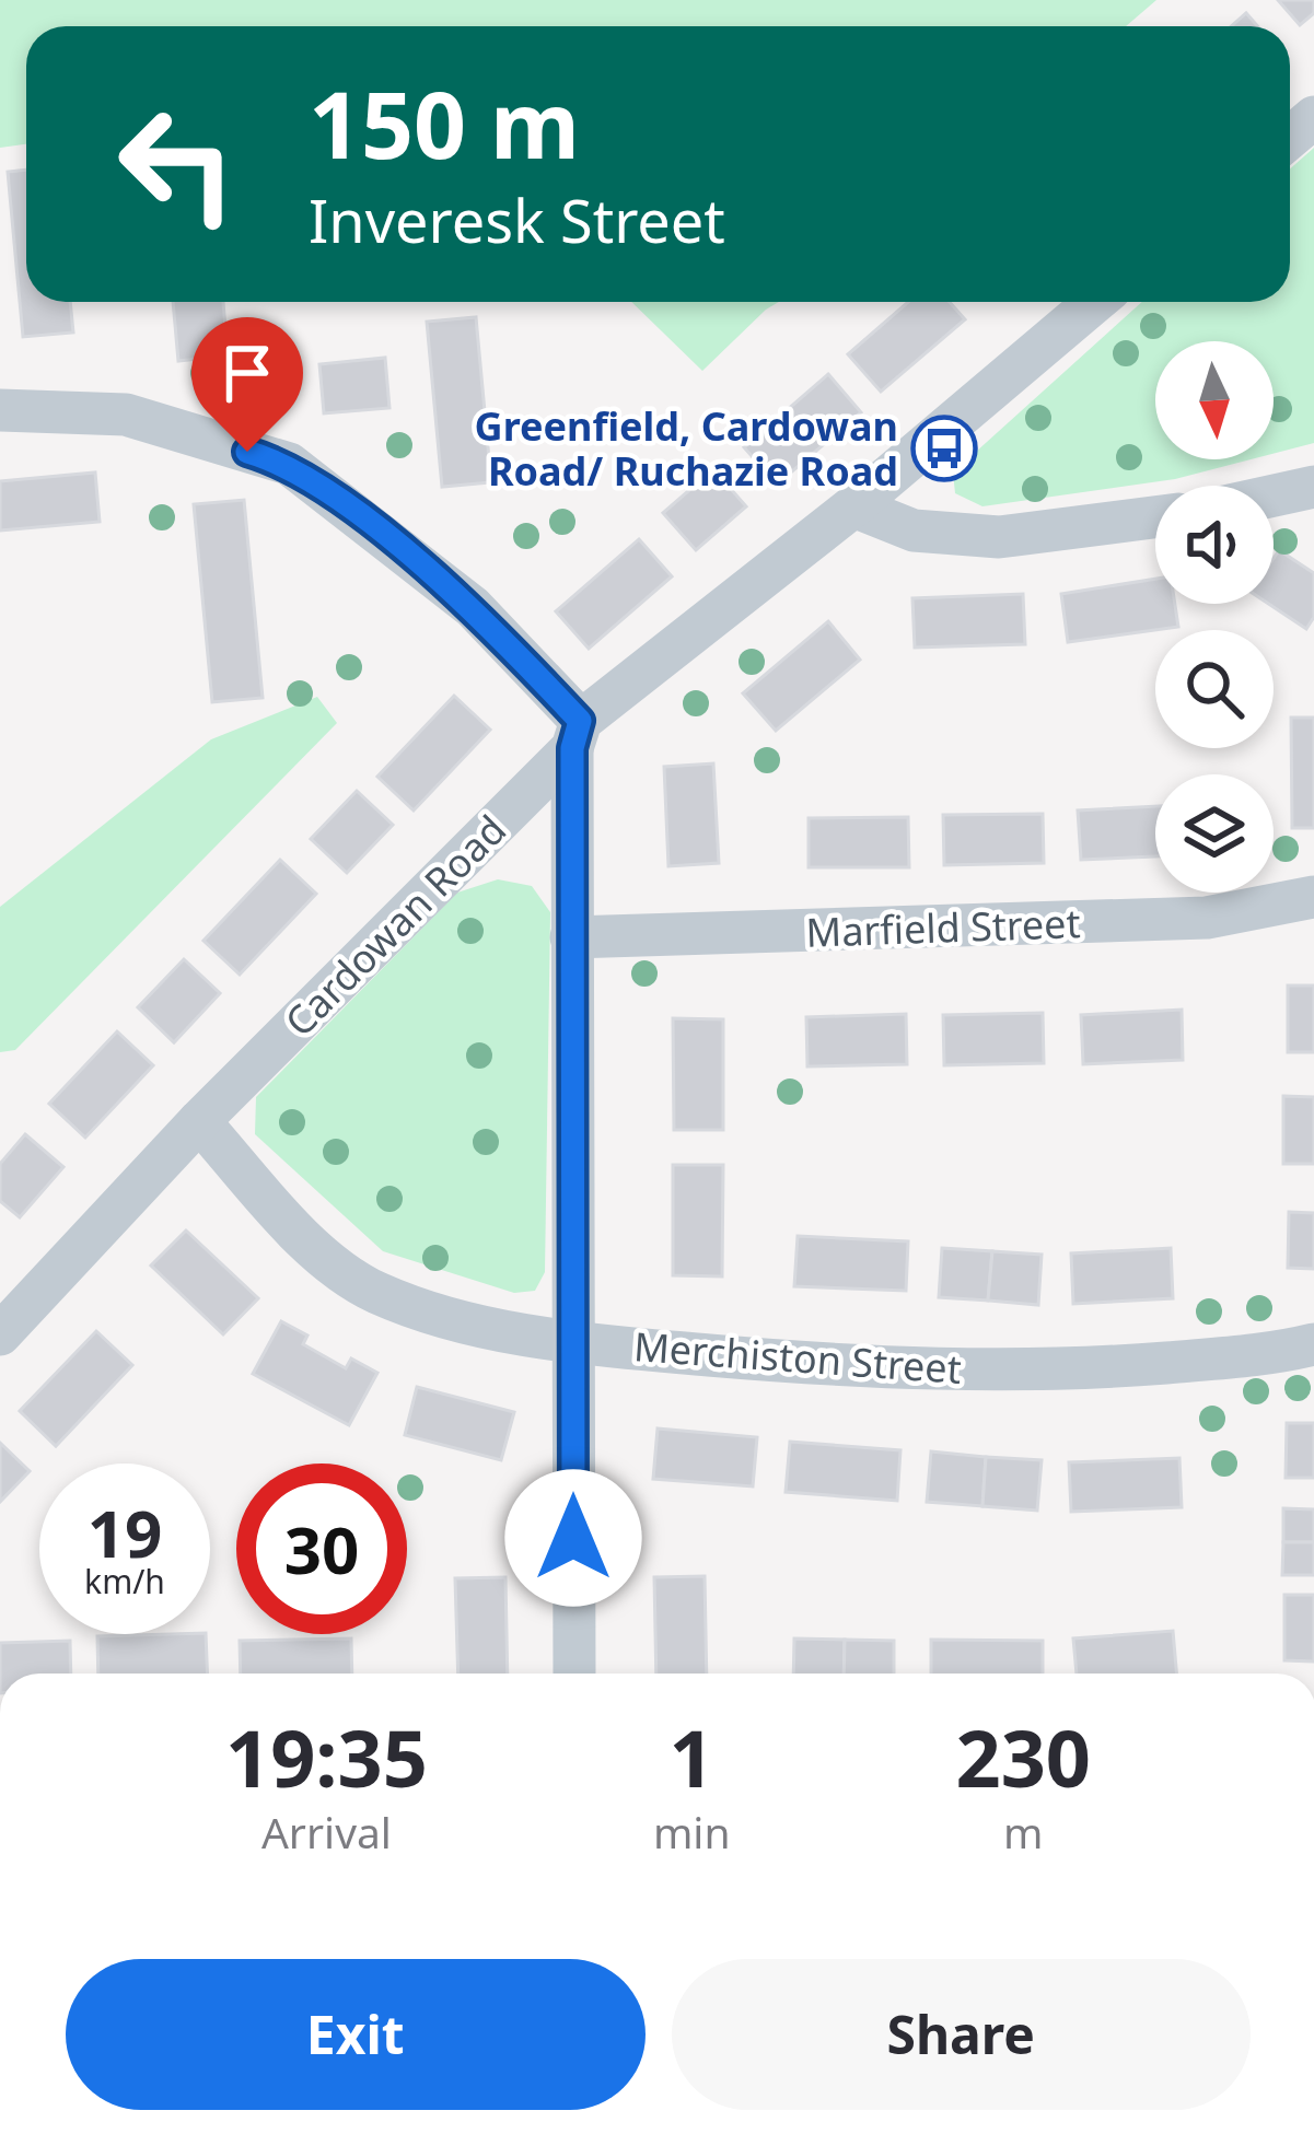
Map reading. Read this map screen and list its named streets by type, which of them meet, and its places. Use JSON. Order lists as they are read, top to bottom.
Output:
{
  "streets": {
    "street": ["Cardowan Road", "Marfield Street", "Merchiston Street"]
  },
  "crossings": [
    ["Cardowan Road", "Merchiston Street"]
  ],
  "places": {
    "bus stop": ["Greenfield, Cardowan Road/ Ruchazie Road"]
  },
  "north": "bottom",
  "page": {
    "turn": ["150 m", "Inveresk Street"],
    "speed": "19 km/h",
    "limit": "30",
    "eta": [
      "19:35",
      "Arrival",
      "1",
      "min",
      "230",
      "m"
    ],
    "buttons": ["Exit", "Share"]
  }
}
